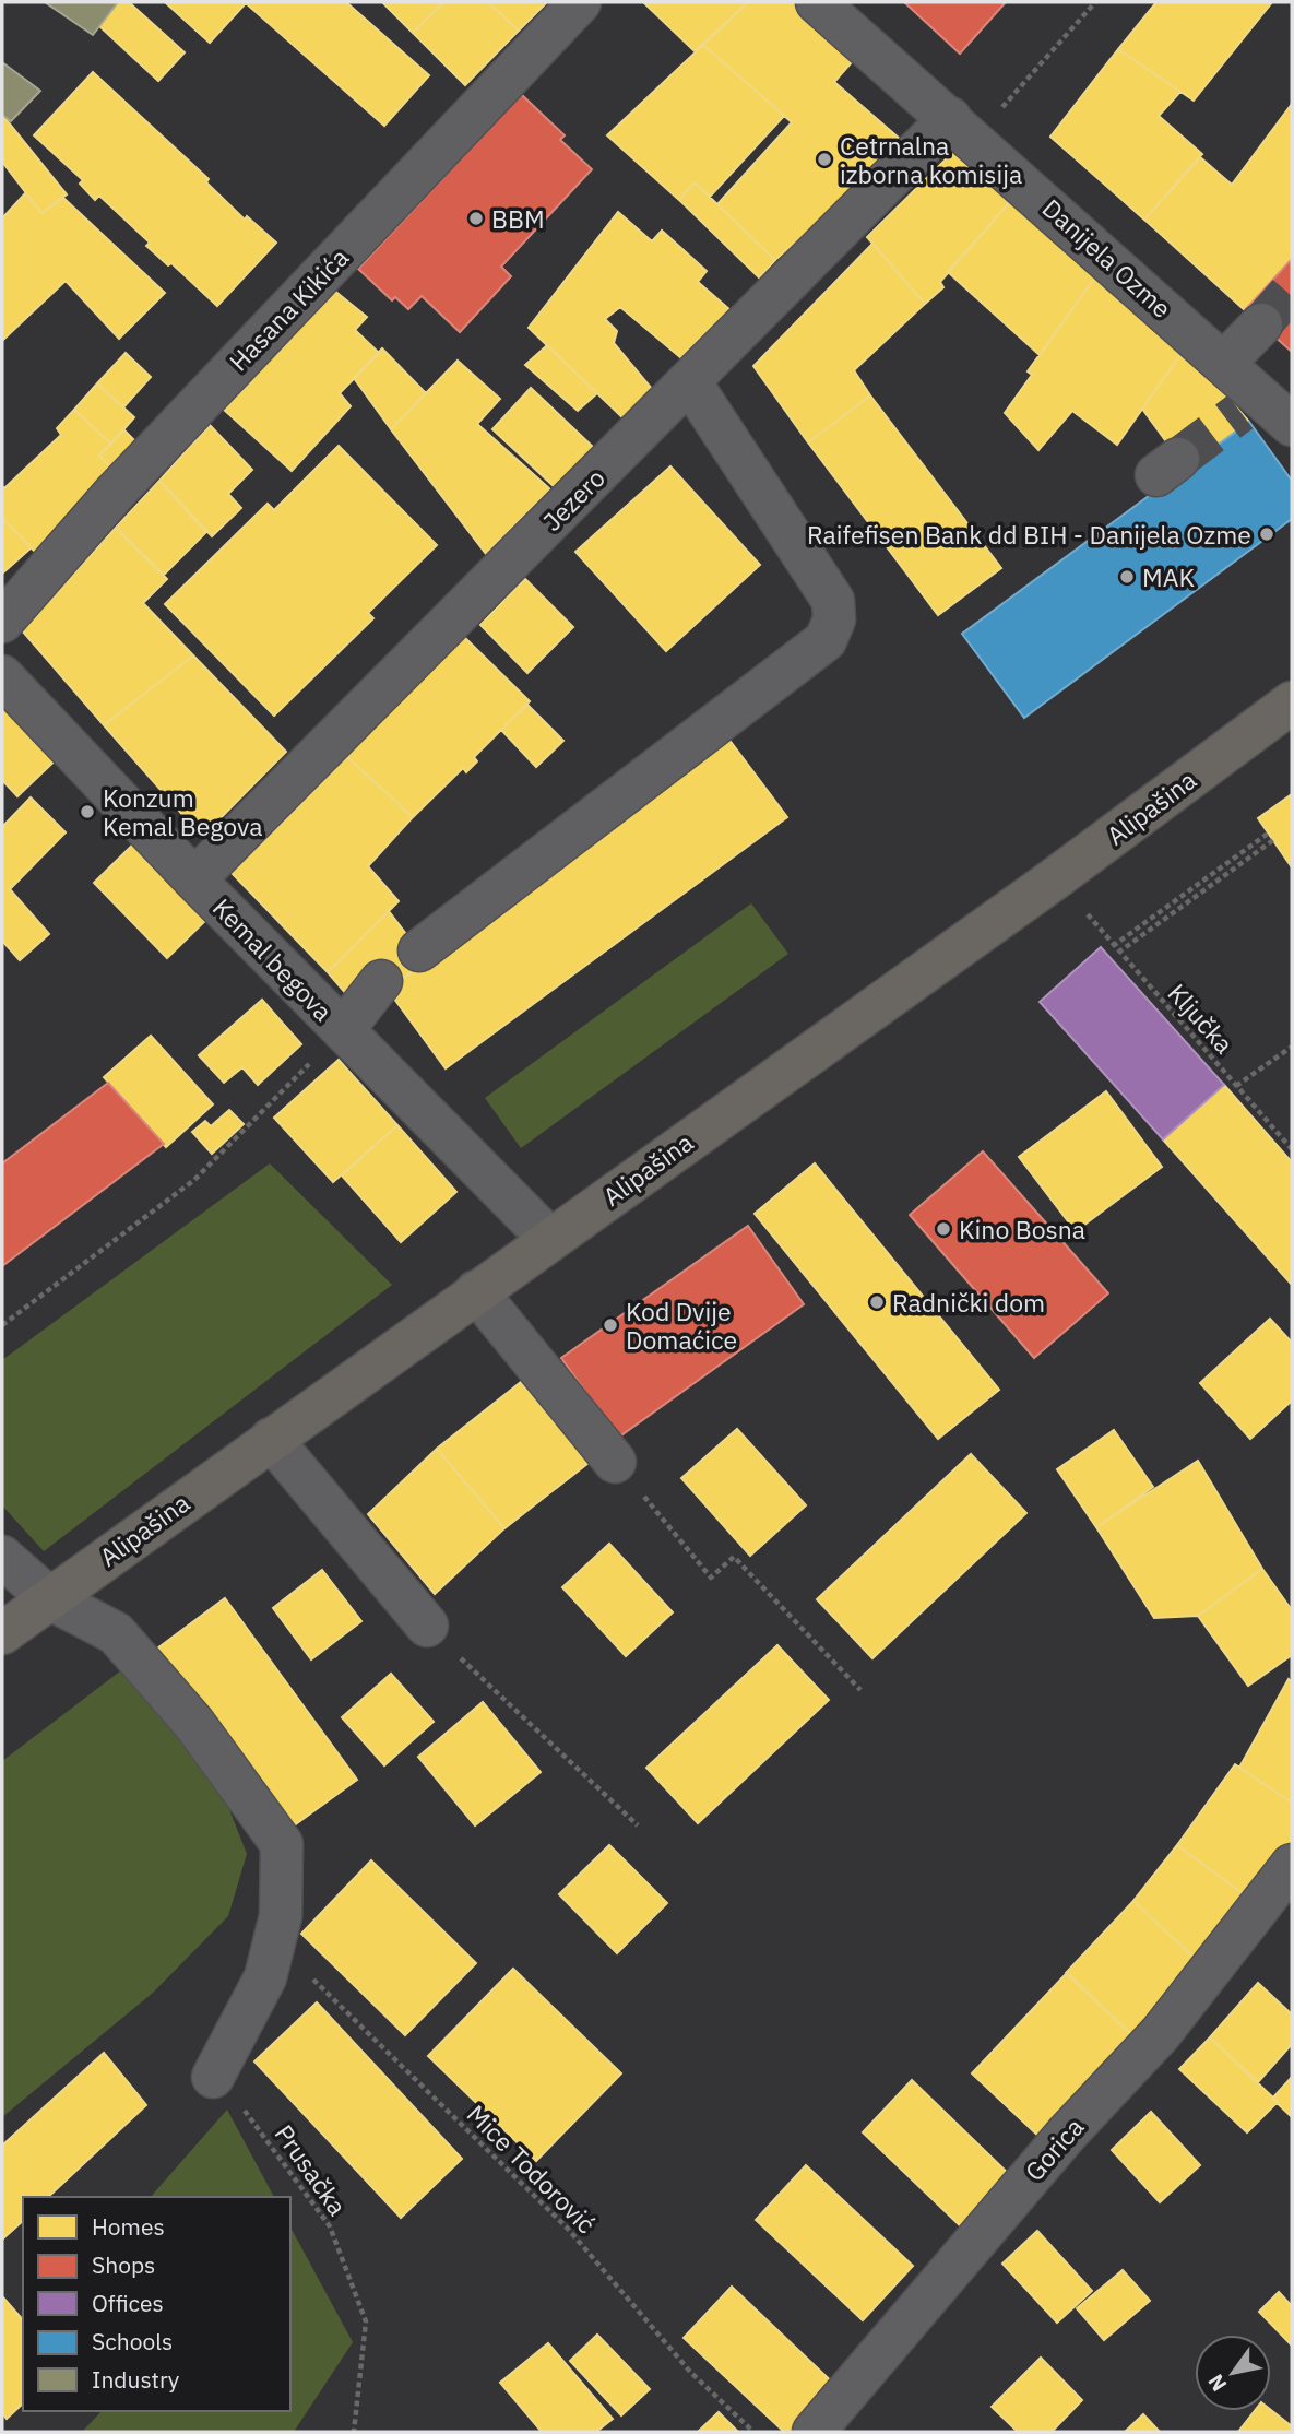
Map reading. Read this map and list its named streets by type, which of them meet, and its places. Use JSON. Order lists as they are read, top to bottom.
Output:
{
  "streets": {
    "main road": ["Alipašina"],
    "street": [
      "Danijela Ozme",
      "Hasana Kikića",
      "Jezero",
      "Kemal begova",
      "Gorica"
    ],
    "path": ["Ključka", "Mice Todorović", "Prusačka"]
  },
  "crossings": [
    ["Danijela Ozme", "Jezero"],
    ["Jezero", "Kemal begova"],
    ["Alipašina", "Kemal begova"]
  ],
  "places": [
    "Cetrnalna izborna komisija",
    "BBM",
    "Raifefisen Bank dd BIH - Danijela Ozme",
    "MAK",
    "Konzum Kemal Begova",
    "Kino Bosna",
    "Radnički dom",
    "Kod Dvije Domaćice"
  ],
  "legend": [
    "Homes",
    "Shops",
    "Offices",
    "Schools",
    "Industry"
  ],
  "north": "bottom left"
}
